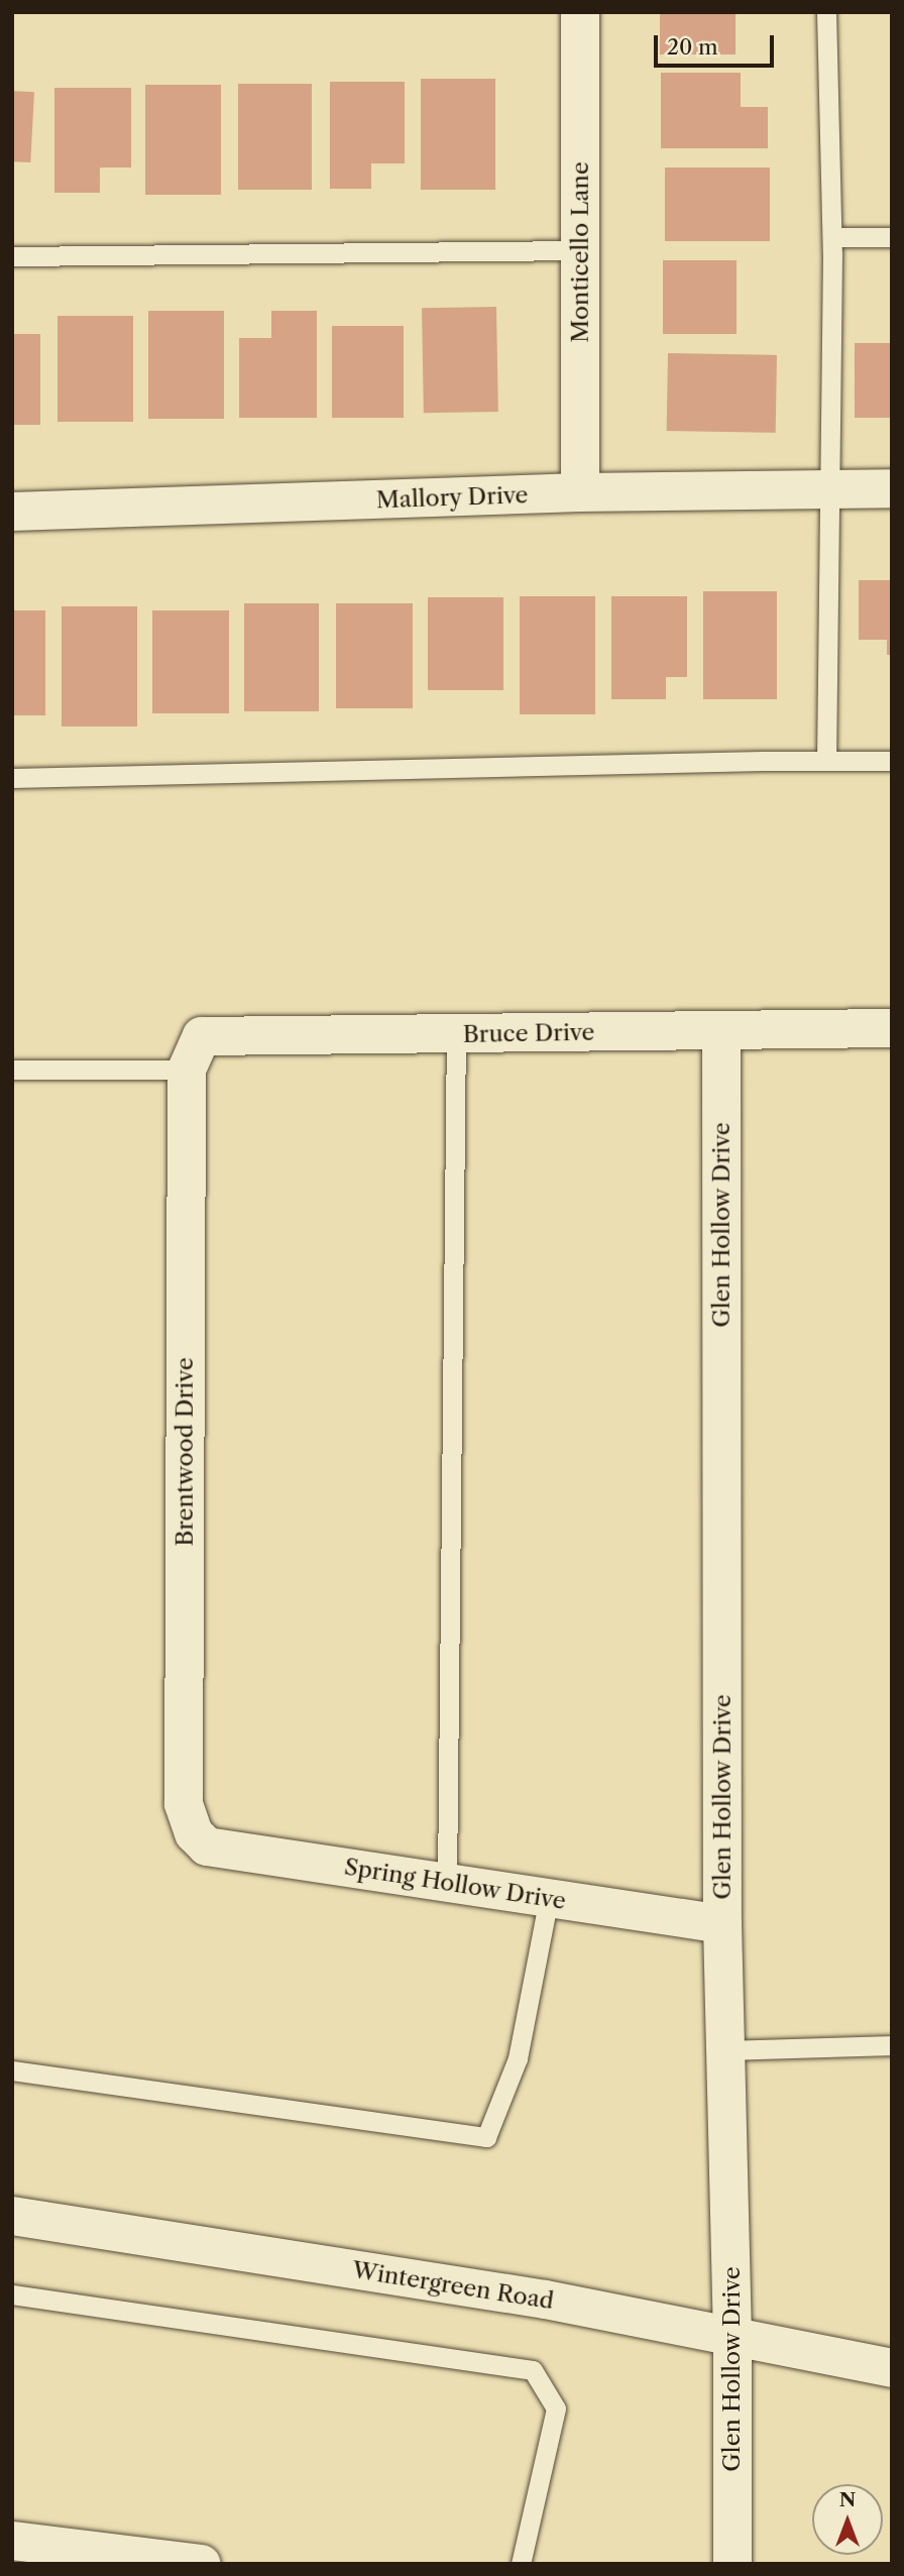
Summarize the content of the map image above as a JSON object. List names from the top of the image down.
{
  "streets": {
    "street": [
      "Monticello Lane",
      "Mallory Drive",
      "Bruce Drive",
      "Glen Hollow Drive",
      "Brentwood Drive",
      "Spring Hollow Drive",
      "Wintergreen Road"
    ]
  },
  "crossings": [
    ["Monticello Lane", "Mallory Drive"],
    ["Bruce Drive", "Glen Hollow Drive"],
    ["Bruce Drive", "Brentwood Drive"],
    ["Glen Hollow Drive", "Spring Hollow Drive"],
    ["Glen Hollow Drive", "Wintergreen Road"],
    ["Brentwood Drive", "Spring Hollow Drive"]
  ],
  "scale_bar": "20 m",
  "north": "top"
}
